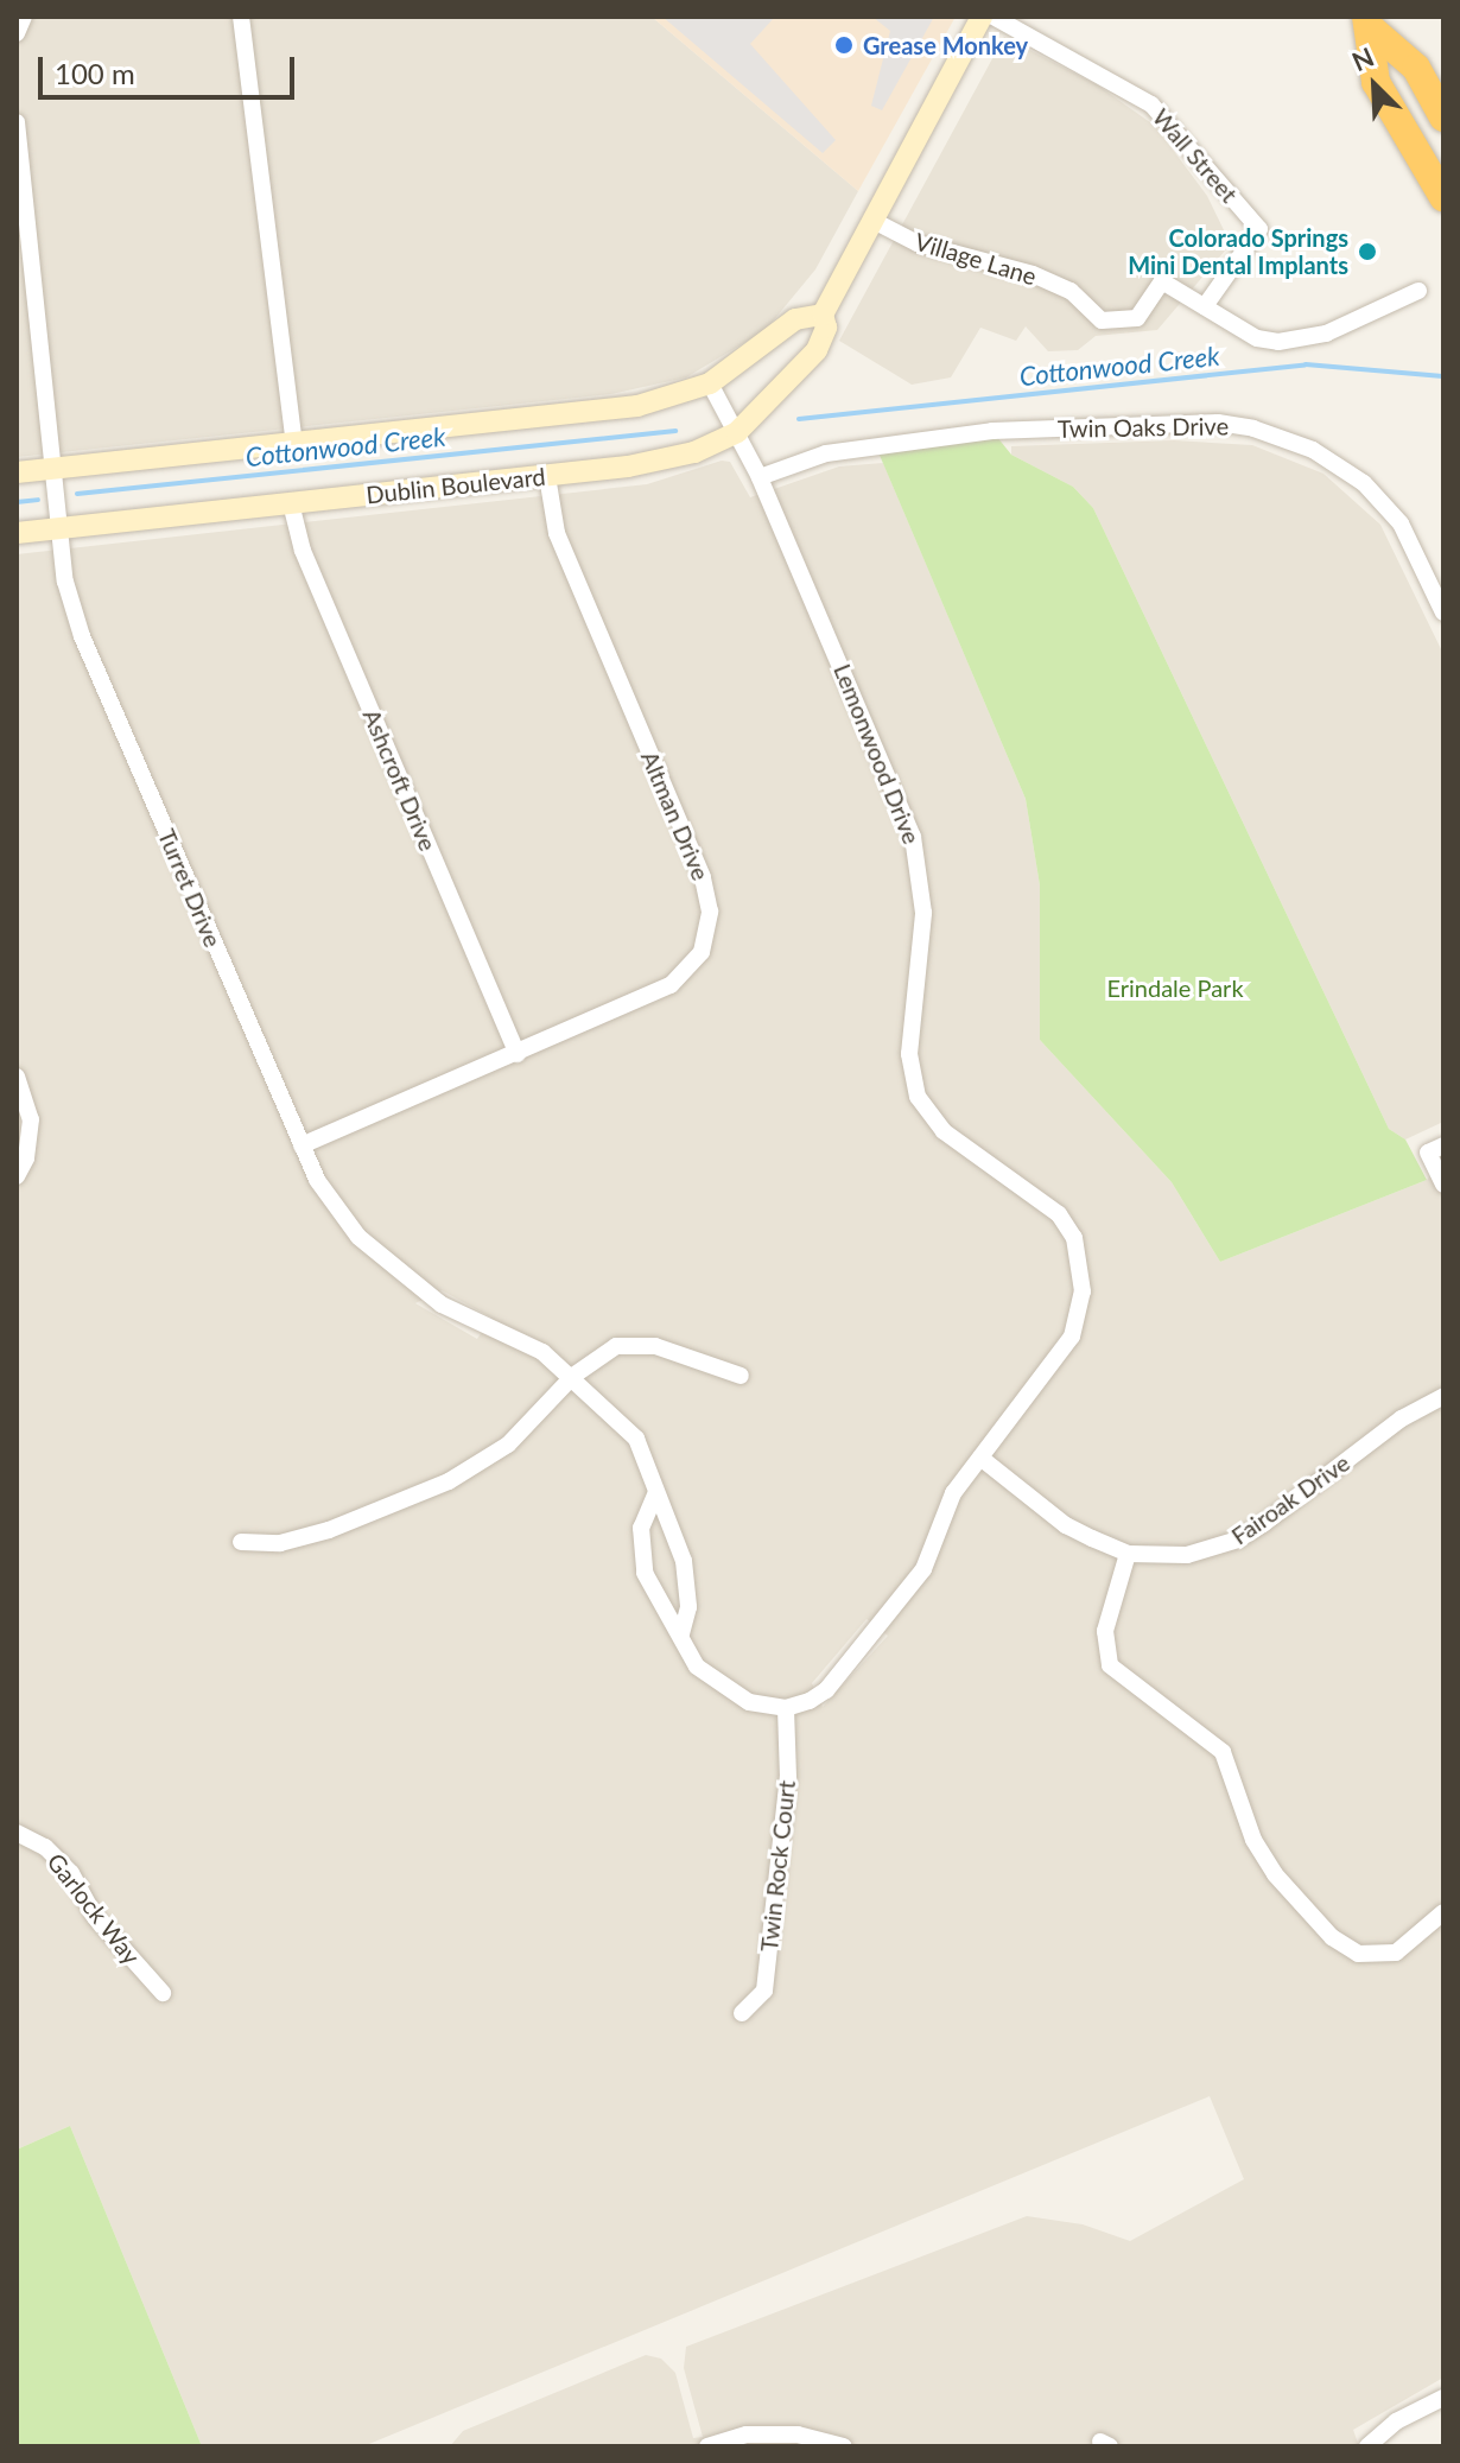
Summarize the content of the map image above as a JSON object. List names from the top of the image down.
{
  "streets": {
    "main road": ["Dublin Boulevard"],
    "street": [
      "Wall Street",
      "Village Lane",
      "Twin Oaks Drive",
      "Lemonwood Drive",
      "Ashcroft Drive",
      "Altman Drive",
      "Turret Drive",
      "Fairoak Drive",
      "Twin Rock Court",
      "Garlock Way"
    ]
  },
  "crossings": [
    ["Wall Street", "Village Lane"],
    ["Village Lane", "Dublin Boulevard"],
    ["Twin Oaks Drive", "Lemonwood Drive"],
    ["Dublin Boulevard", "Lemonwood Drive"],
    ["Dublin Boulevard", "Ashcroft Drive"],
    ["Dublin Boulevard", "Altman Drive"],
    ["Dublin Boulevard", "Turret Drive"],
    ["Lemonwood Drive", "Fairoak Drive"],
    ["Lemonwood Drive", "Twin Rock Court"],
    ["Ashcroft Drive", "Altman Drive"],
    ["Altman Drive", "Turret Drive"]
  ],
  "water": ["Cottonwood Creek"],
  "parks": ["Erindale Park"],
  "places": ["Grease Monkey", "Colorado Springs Mini Dental Implants"],
  "scale_bar": "100 m",
  "north": "top left"
}
